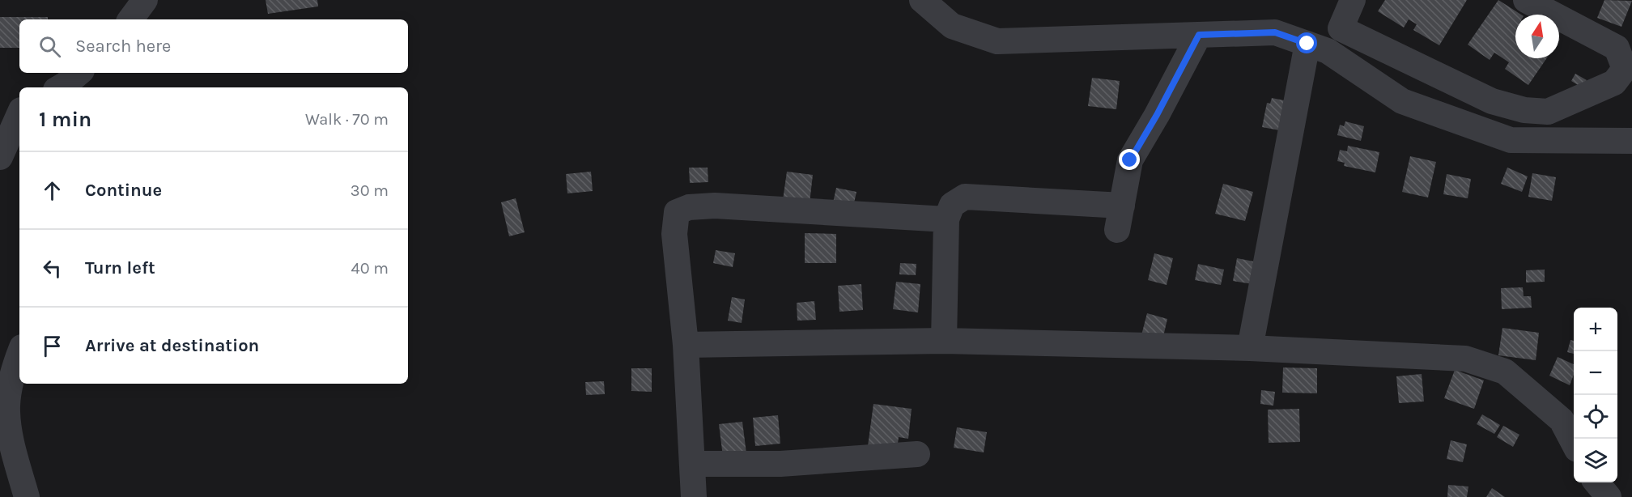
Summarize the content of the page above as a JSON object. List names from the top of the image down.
{
  "north": "top",
  "page": {
    "search": "Search here",
    "heading": ["1 min", "Walk · 70 m"],
    "list": [
      ["Continue", "30 m"],
      ["Turn left", "40 m"],
      "Arrive at destination"
    ],
    "map_buttons": ["+", "−"]
  }
}
